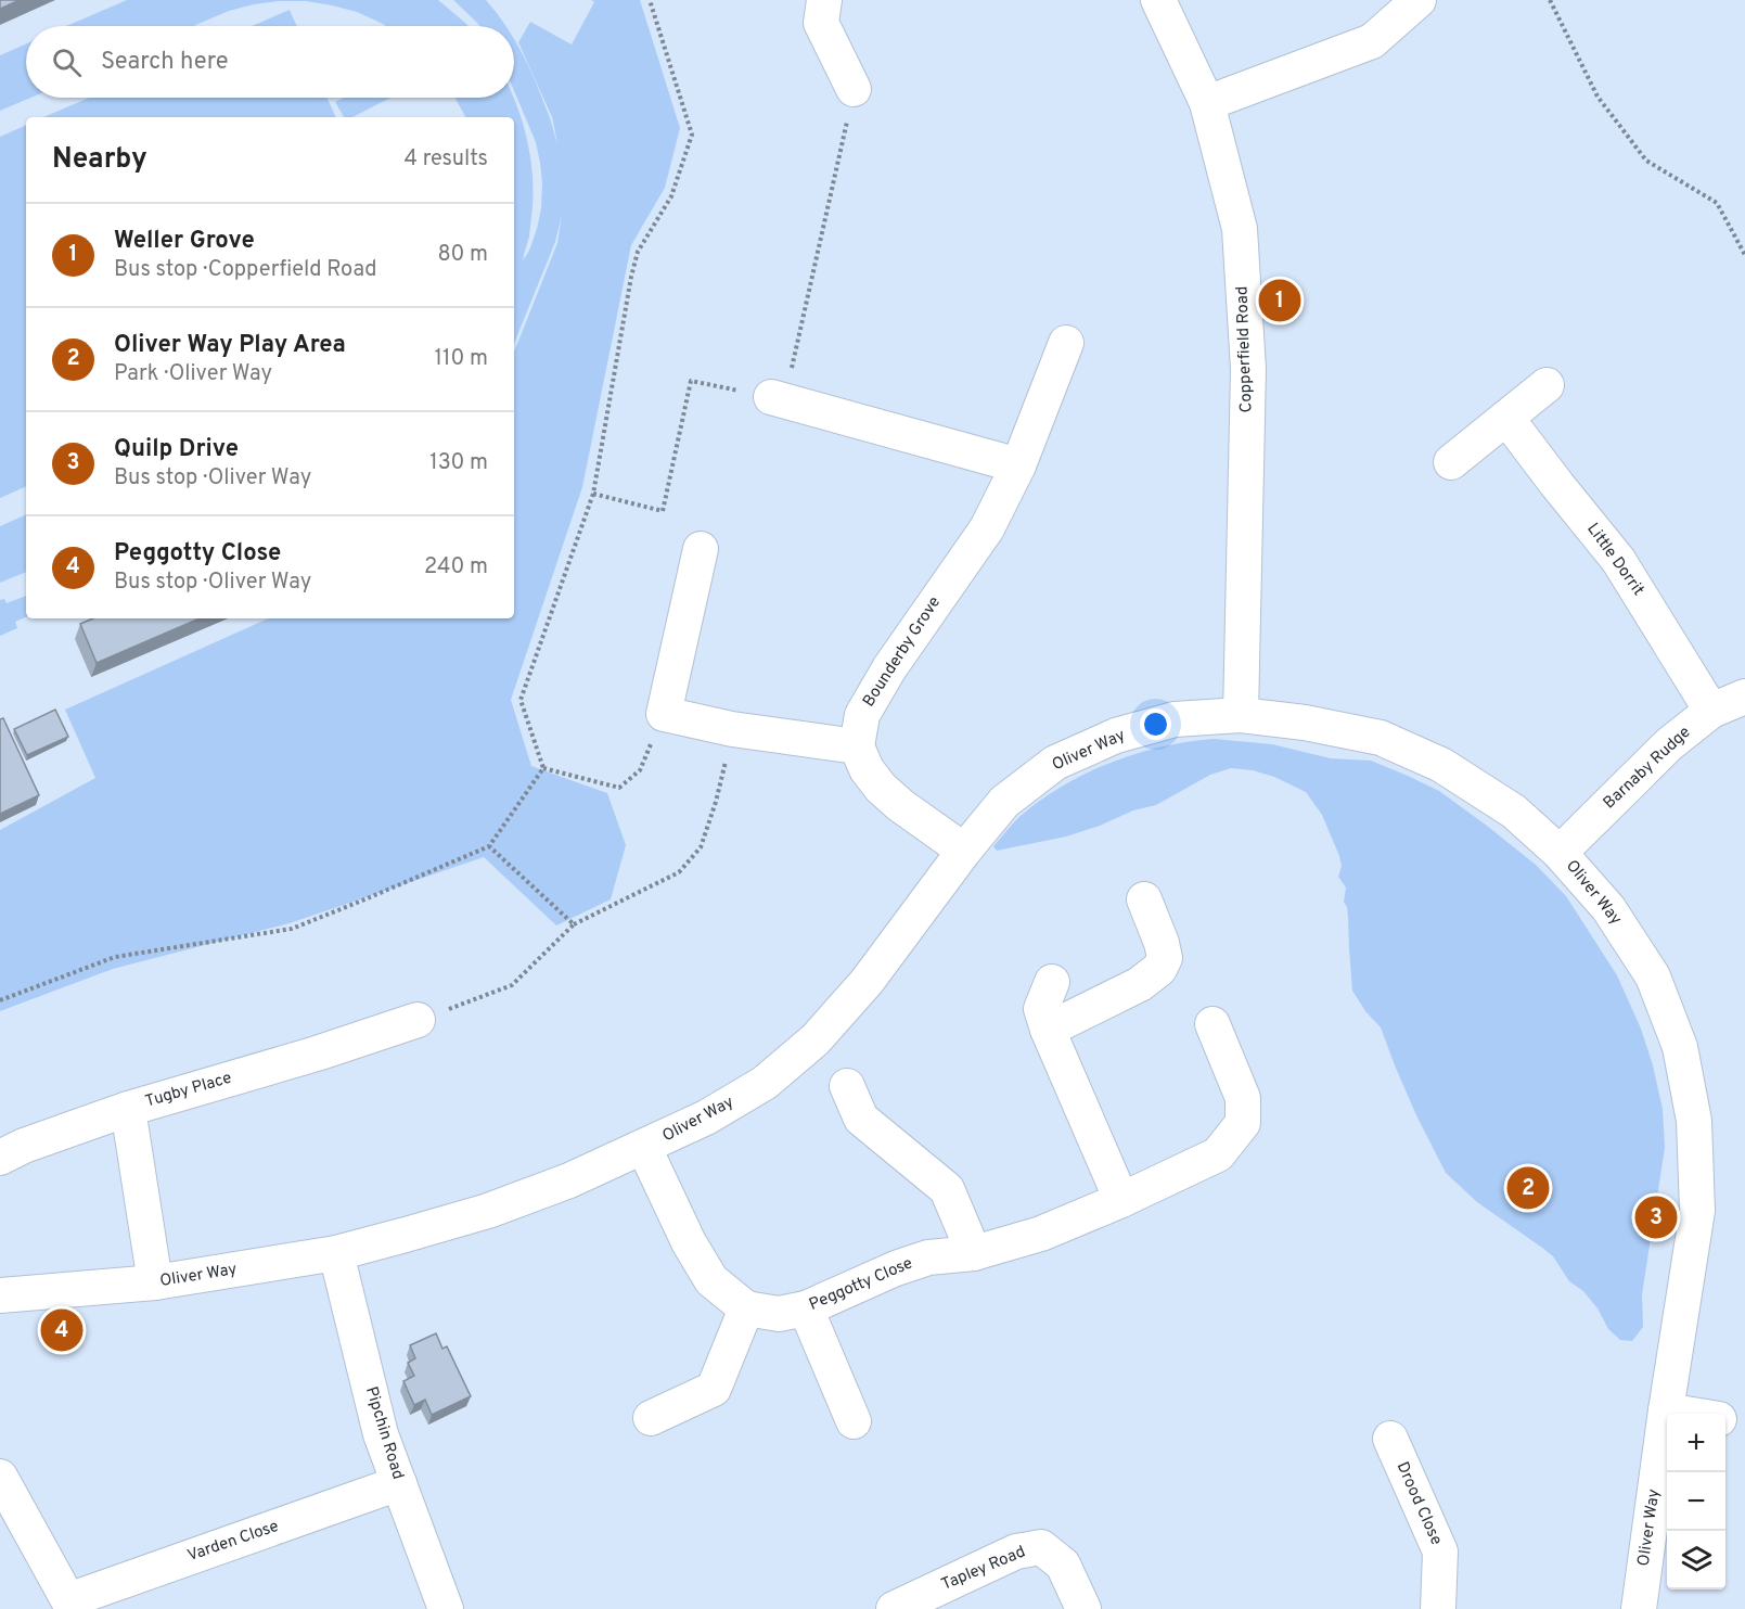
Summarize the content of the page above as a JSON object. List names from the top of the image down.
{
  "streets": {
    "street": [
      "Copperfield Road",
      "Little Dorrit",
      "Bounderby Grove",
      "Oliver Way",
      "Barnaby Rudge",
      "Tugby Place",
      "Peggotty Close",
      "Pipchin Road",
      "Drood Close",
      "Varden Close",
      "Tapley Road"
    ]
  },
  "crossings": [
    ["Copperfield Road", "Oliver Way"],
    ["Little Dorrit", "Barnaby Rudge"],
    ["Oliver Way", "Barnaby Rudge"],
    ["Oliver Way", "Tugby Place"],
    ["Oliver Way", "Pipchin Road"],
    ["Pipchin Road", "Varden Close"]
  ],
  "page": {
    "search": "Search here",
    "heading": ["Nearby", "4 results"],
    "list": [
      {
        "mark": "1",
        "name": "Weller Grove",
        "note": "Bus stop · Copperfield Road",
        "value": "80 m"
      },
      {
        "mark": "2",
        "name": "Oliver Way Play Area",
        "note": "Park · Oliver Way",
        "value": "110 m"
      },
      {
        "mark": "3",
        "name": "Quilp Drive",
        "note": "Bus stop · Oliver Way",
        "value": "130 m"
      },
      {
        "mark": "4",
        "name": "Peggotty Close",
        "note": "Bus stop · Oliver Way",
        "value": "240 m"
      }
    ],
    "pins": [
      "1",
      "2",
      "3",
      "4"
    ],
    "map_buttons": ["+", "−"]
  }
}
